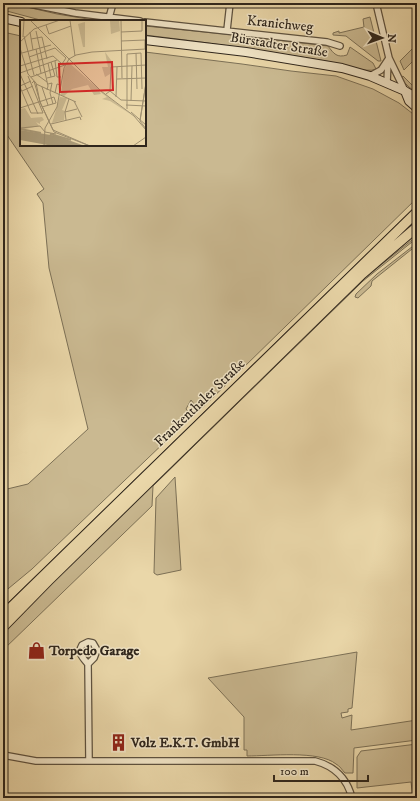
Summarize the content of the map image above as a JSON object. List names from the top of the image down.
{
  "streets": {
    "main road": ["Bürstadter Straße", "Frankenthaler Straße"],
    "street": ["Kranichweg"]
  },
  "places": {
    "shop": ["Torpedo Garage"],
    "building": ["Volz E.K.T. GmbH"]
  },
  "scale_bar": "100 m",
  "north": "right"
}
